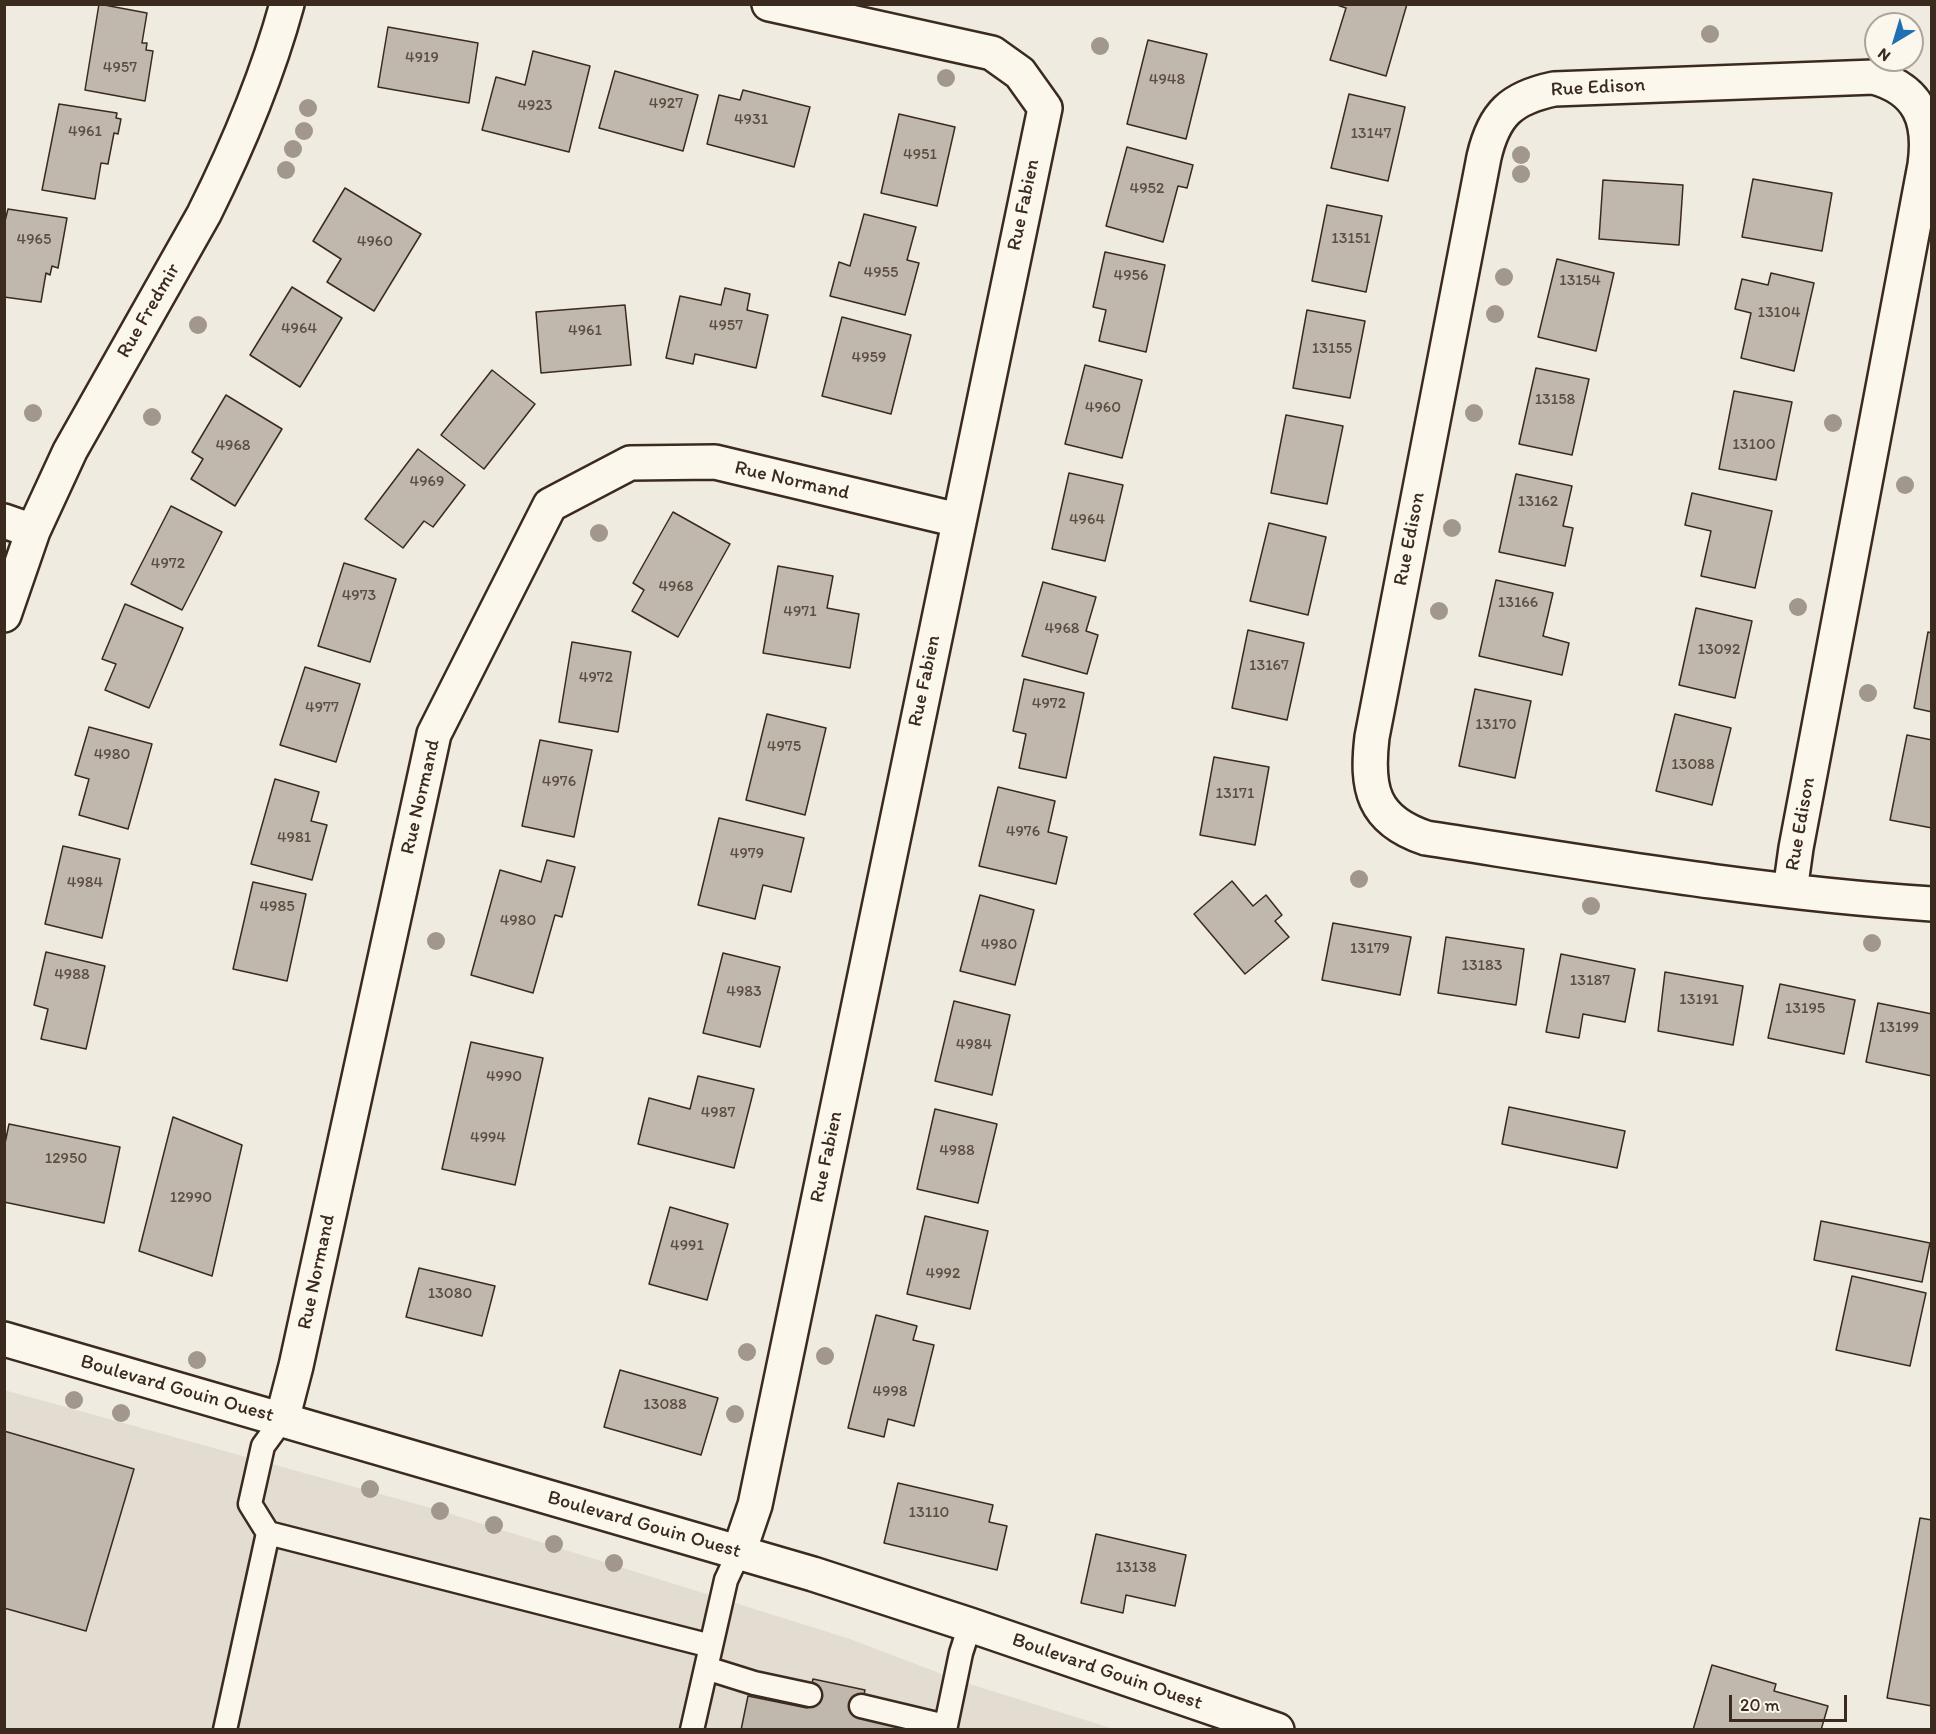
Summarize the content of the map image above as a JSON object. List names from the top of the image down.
{
  "streets": {
    "street": [
      "Rue Edison",
      "Rue Fabien",
      "Rue Fredmir",
      "Rue Normand",
      "Boulevard Gouin Ouest"
    ]
  },
  "crossings": [
    ["Rue Fabien", "Rue Normand"],
    ["Rue Fabien", "Boulevard Gouin Ouest"],
    ["Rue Normand", "Boulevard Gouin Ouest"]
  ],
  "house_numbers": [
    "4919",
    "4957",
    "4948",
    "4927",
    "4923",
    "4931",
    "4961",
    "13147",
    "4951",
    "4952",
    "13151",
    "4965",
    "4960",
    "4955",
    "4956",
    "13154",
    "13104",
    "4957",
    "4964",
    "4961",
    "13155",
    "4959",
    "13158",
    "4960",
    "13100",
    "4968",
    "4969",
    "13162",
    "4964",
    "4972",
    "4968",
    "4973",
    "13166",
    "4971",
    "4968",
    "13092",
    "13167",
    "4972",
    "4972",
    "4977",
    "13170",
    "4975",
    "4980",
    "13088",
    "4976",
    "13171",
    "4976",
    "4981",
    "4979",
    "4984",
    "4985",
    "4980",
    "4980",
    "13179",
    "13183",
    "4988",
    "13187",
    "4983",
    "13191",
    "13195",
    "13199",
    "4984",
    "4990",
    "4987",
    "4994",
    "4988",
    "12950",
    "12990",
    "4991",
    "4992",
    "13080",
    "4998",
    "13088",
    "13110",
    "13138"
  ],
  "scale_bar": "20 m",
  "north": "bottom left"
}
